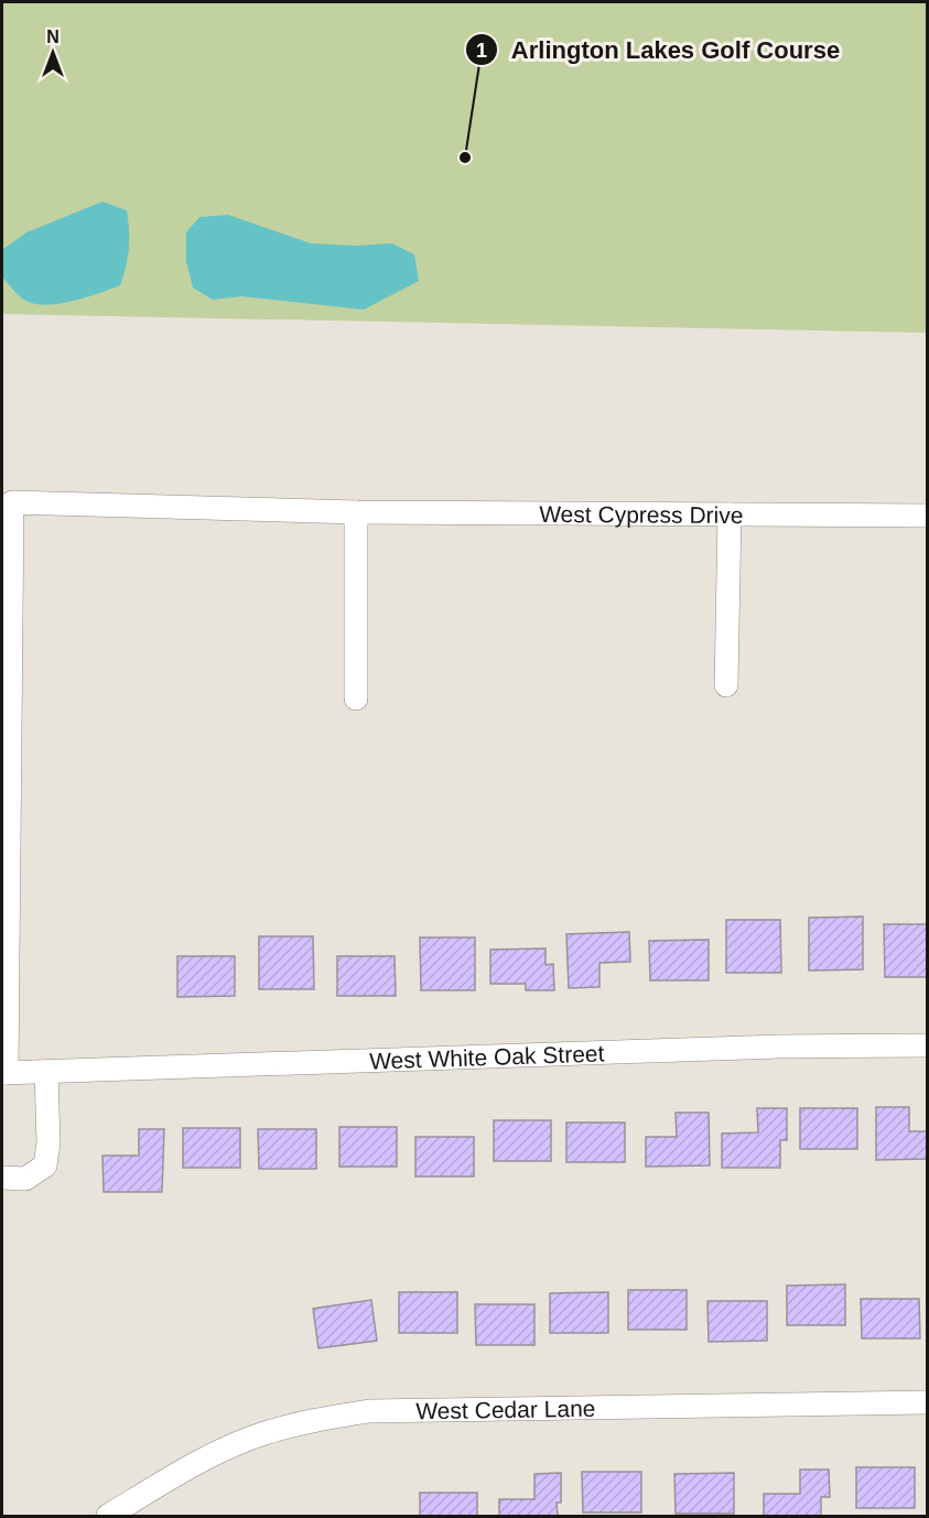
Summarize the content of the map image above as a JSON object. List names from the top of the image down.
{
  "streets": {
    "street": ["West Cypress Drive", "West White Oak Street", "West Cedar Lane"]
  },
  "crossings": [
    ["West Cypress Drive", "West White Oak Street"]
  ],
  "places": ["Arlington Lakes Golf Course"],
  "north": "top"
}
